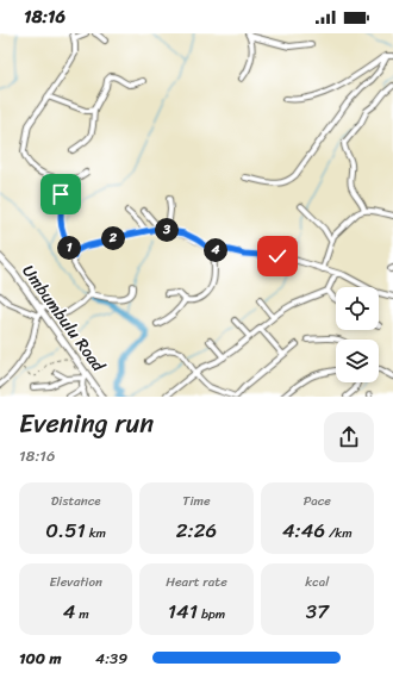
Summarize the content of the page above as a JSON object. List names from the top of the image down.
{
  "streets": {
    "main road": ["Umbumbulu Road"]
  },
  "page": {
    "status": "18:16",
    "pins": [
      "3",
      "2",
      "1",
      "4"
    ],
    "heading": ["Evening run", "18:16"],
    "stats": [
      ["Distance", "0.51 km"],
      ["Time", "2:26"],
      ["Pace", "4:46 /km"],
      ["Elevation", "4 m"],
      ["Heart rate", "141 bpm"],
      ["kcal", "37"]
    ],
    "list": [
      {
        "name": "100 m",
        "note": "4:39"
      }
    ]
  }
}
